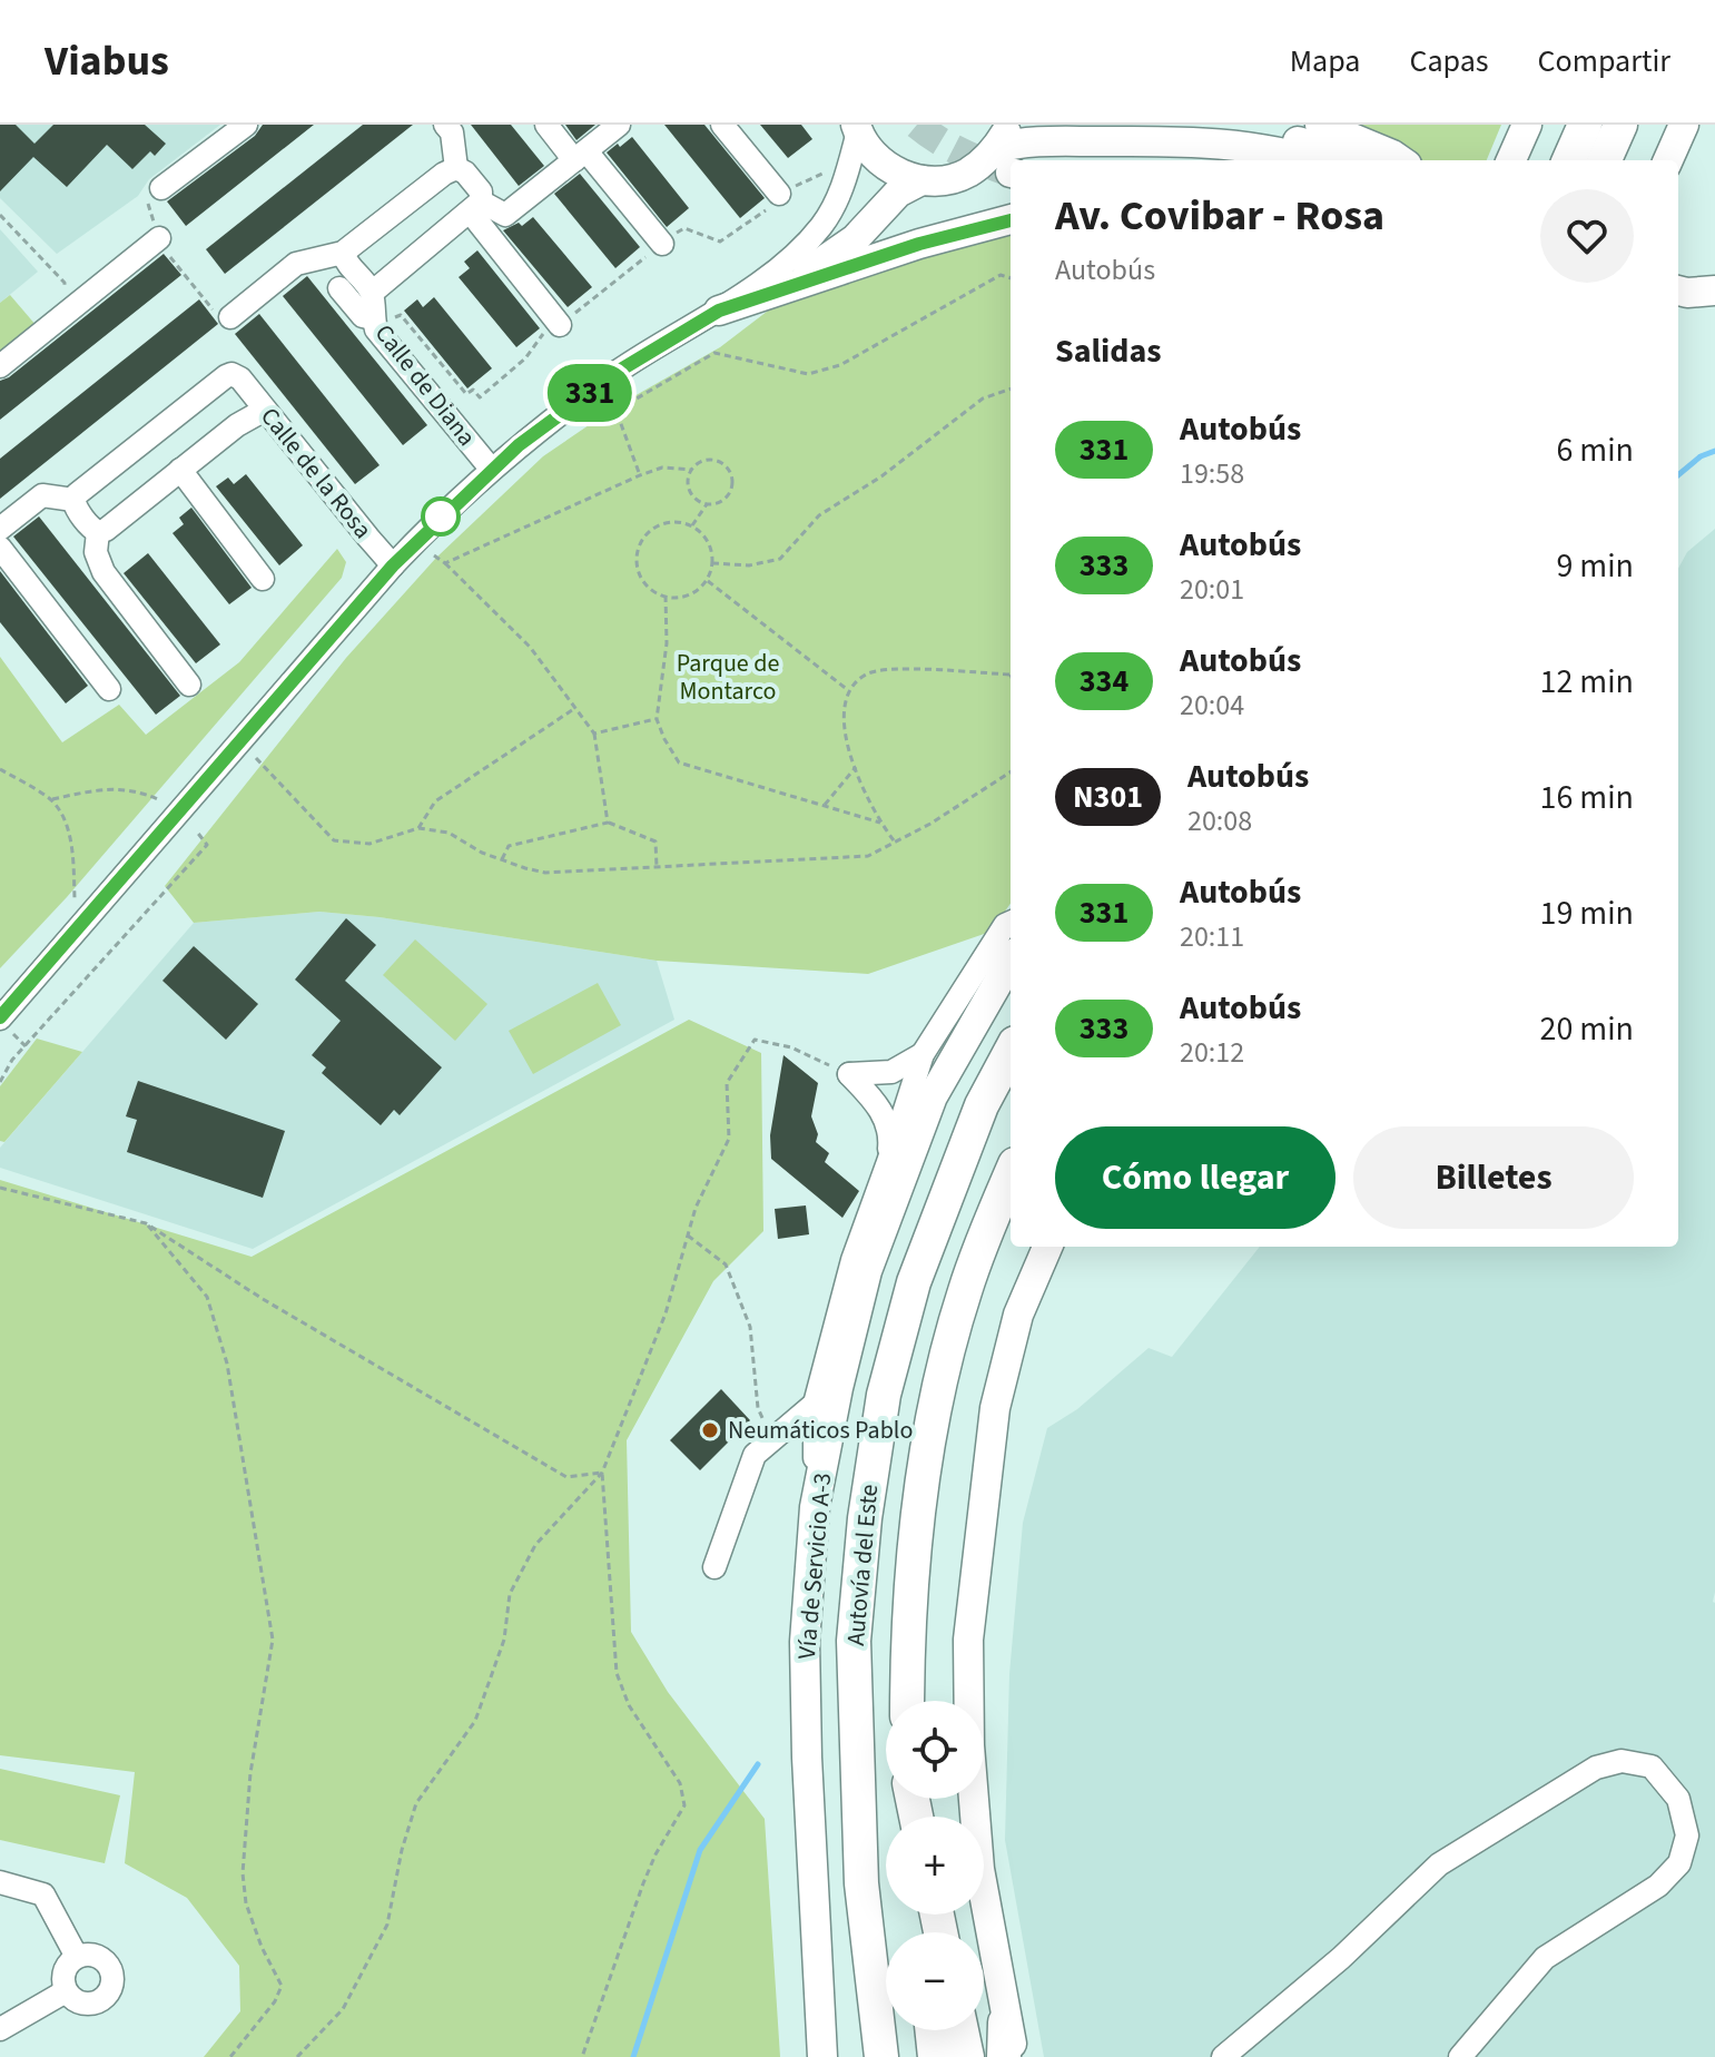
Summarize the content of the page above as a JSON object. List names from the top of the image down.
{
  "streets": {
    "highway": ["Autovía del Este"],
    "main road": ["Vía de Servicio A-3"],
    "street": ["Calle de Diana", "Calle de la Rosa"]
  },
  "parks": ["Parque de Montarco"],
  "places": ["Neumáticos Pablo"],
  "lines": ["bus line 331"],
  "page": {
    "header": "Viabus",
    "nav": ["Mapa", "Capas", "Compartir"],
    "on_map": "331",
    "heading": [
      ["Av. Covibar - Rosa", "Autobús"],
      "Salidas"
    ],
    "list": [
      {
        "mark": "331",
        "name": "Autobús",
        "note": "19:58",
        "value": "6 min"
      },
      {
        "mark": "333",
        "name": "Autobús",
        "note": "20:01",
        "value": "9 min"
      },
      {
        "mark": "334",
        "name": "Autobús",
        "note": "20:04",
        "value": "12 min"
      },
      {
        "mark": "N301",
        "name": "Autobús",
        "note": "20:08",
        "value": "16 min"
      },
      {
        "mark": "331",
        "name": "Autobús",
        "note": "20:11",
        "value": "19 min"
      },
      {
        "mark": "333",
        "name": "Autobús",
        "note": "20:12",
        "value": "20 min"
      }
    ],
    "buttons": ["Cómo llegar", "Billetes"],
    "map_buttons": ["+", "−"]
  }
}
